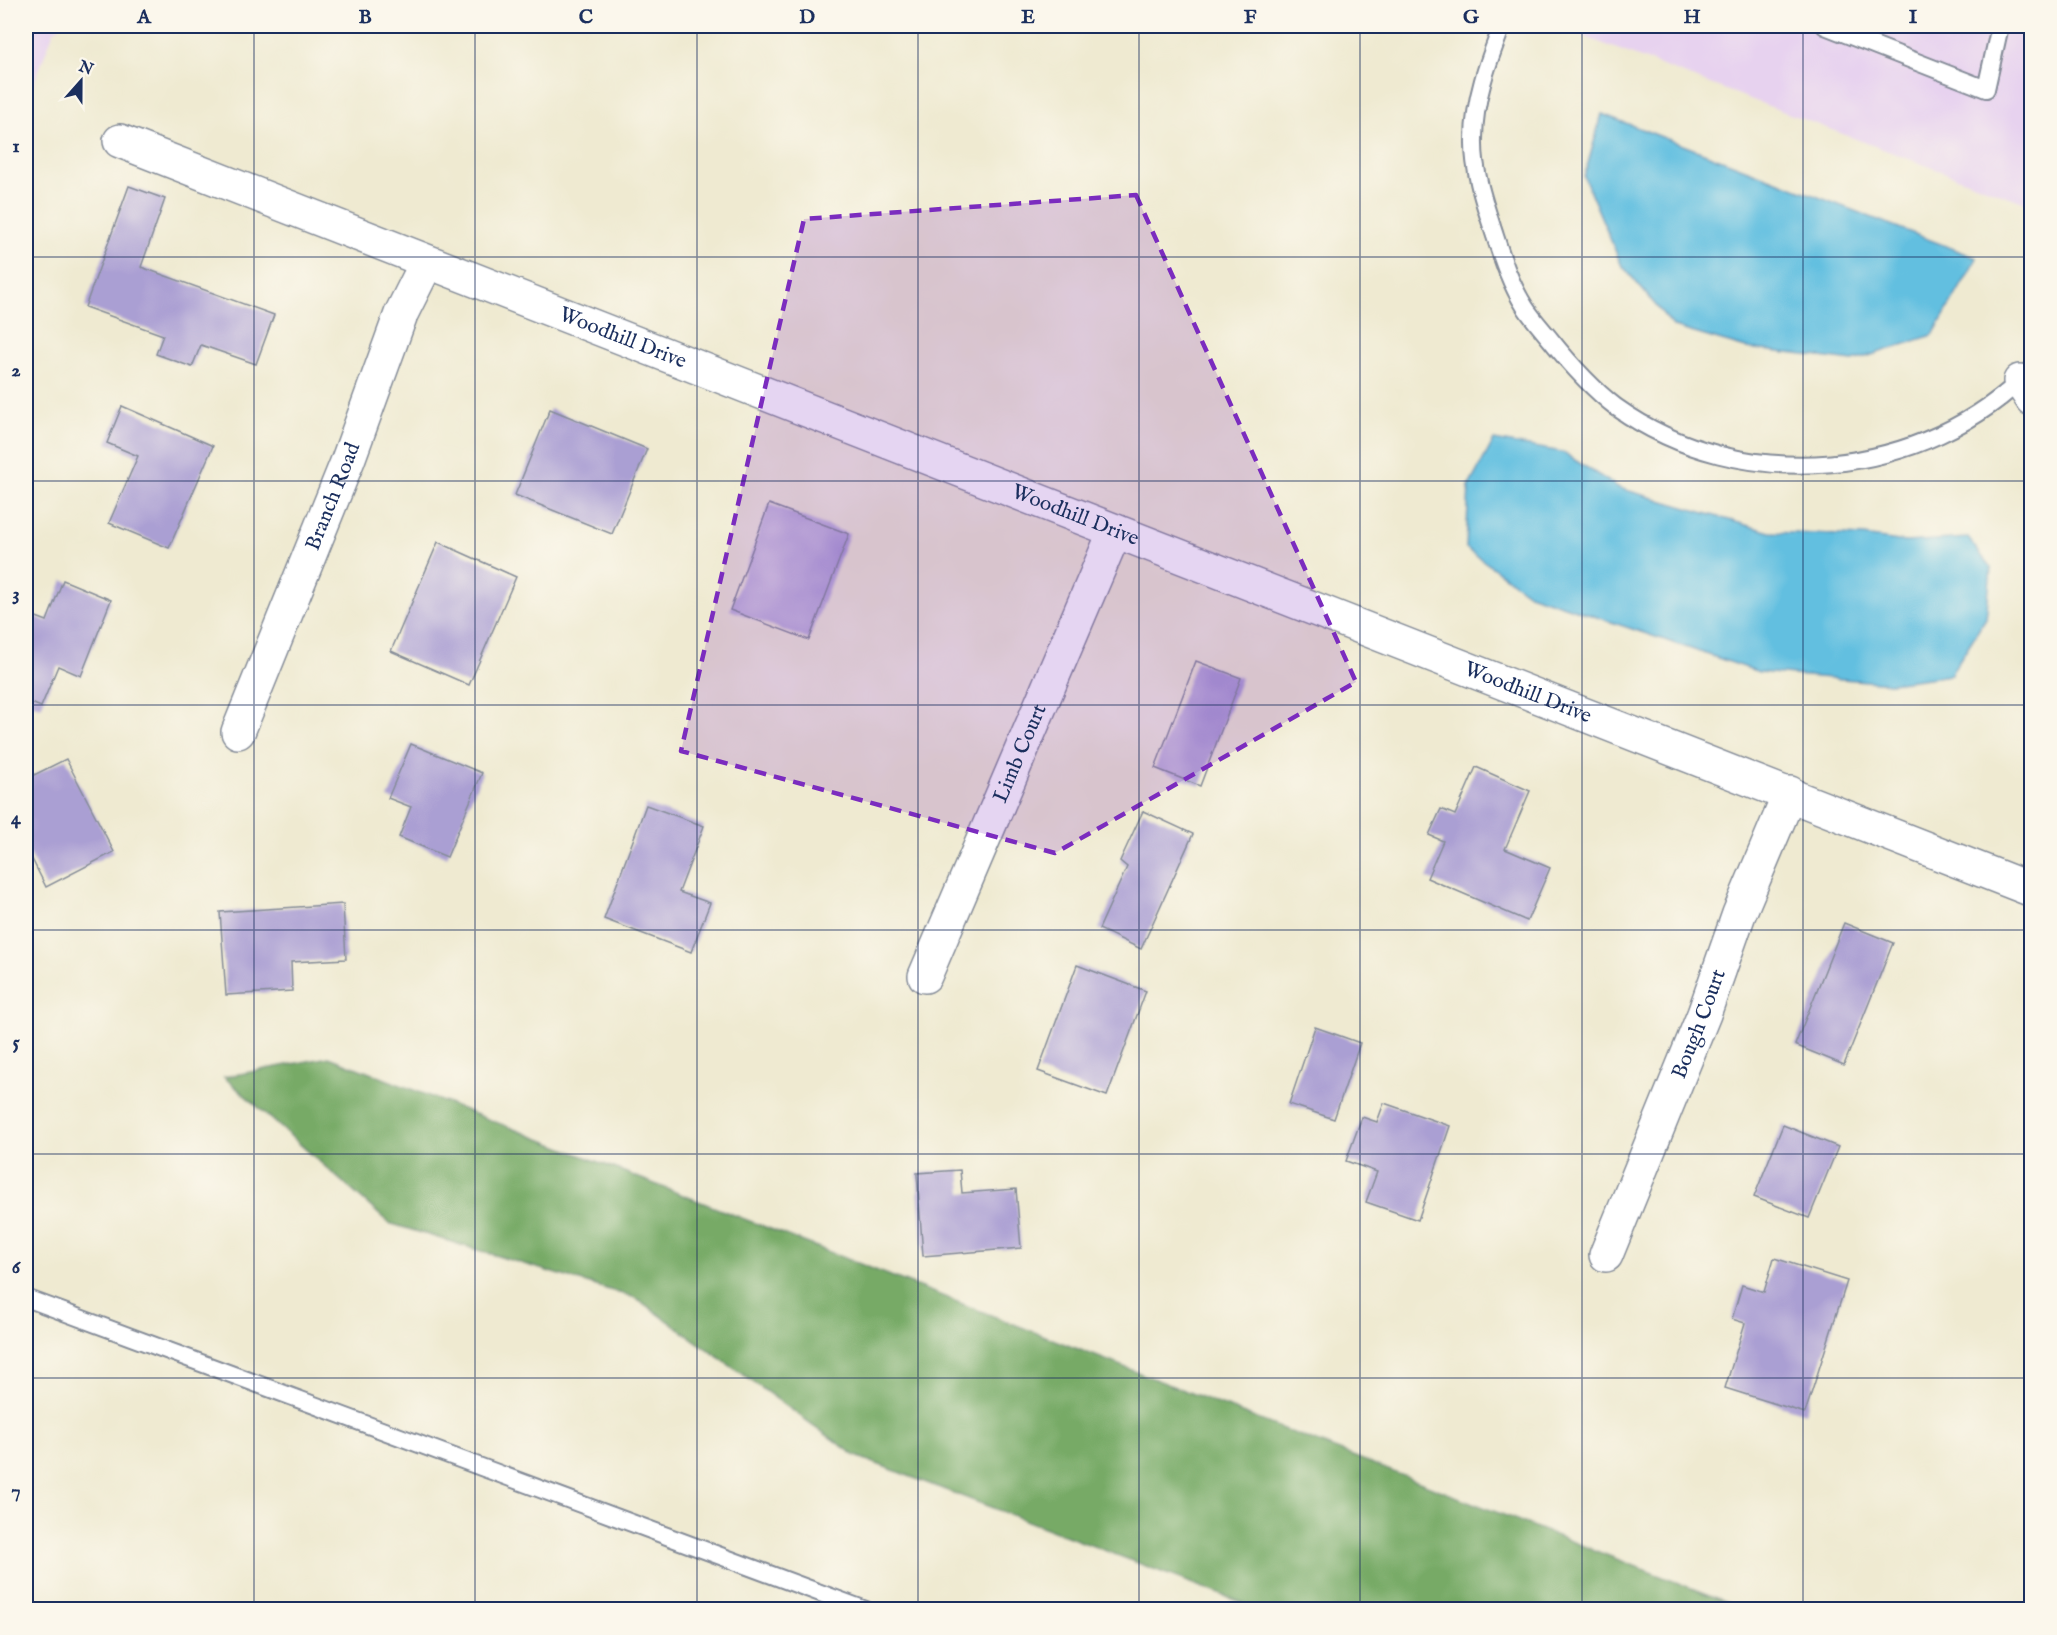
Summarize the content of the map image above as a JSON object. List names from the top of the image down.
{
  "streets": {
    "street": [
      "Woodhill Drive",
      "Branch Road",
      "Limb Court",
      "Bough Court"
    ]
  },
  "crossings": [
    ["Woodhill Drive", "Branch Road"],
    ["Woodhill Drive", "Limb Court"],
    ["Woodhill Drive", "Bough Court"]
  ],
  "north": "top",
  "grid": {
    "columns": [
      "A",
      "B",
      "C",
      "D",
      "E",
      "F",
      "G",
      "H",
      "I"
    ],
    "rows": [
      "1",
      "2",
      "3",
      "4",
      "5",
      "6",
      "7"
    ]
  }
}
